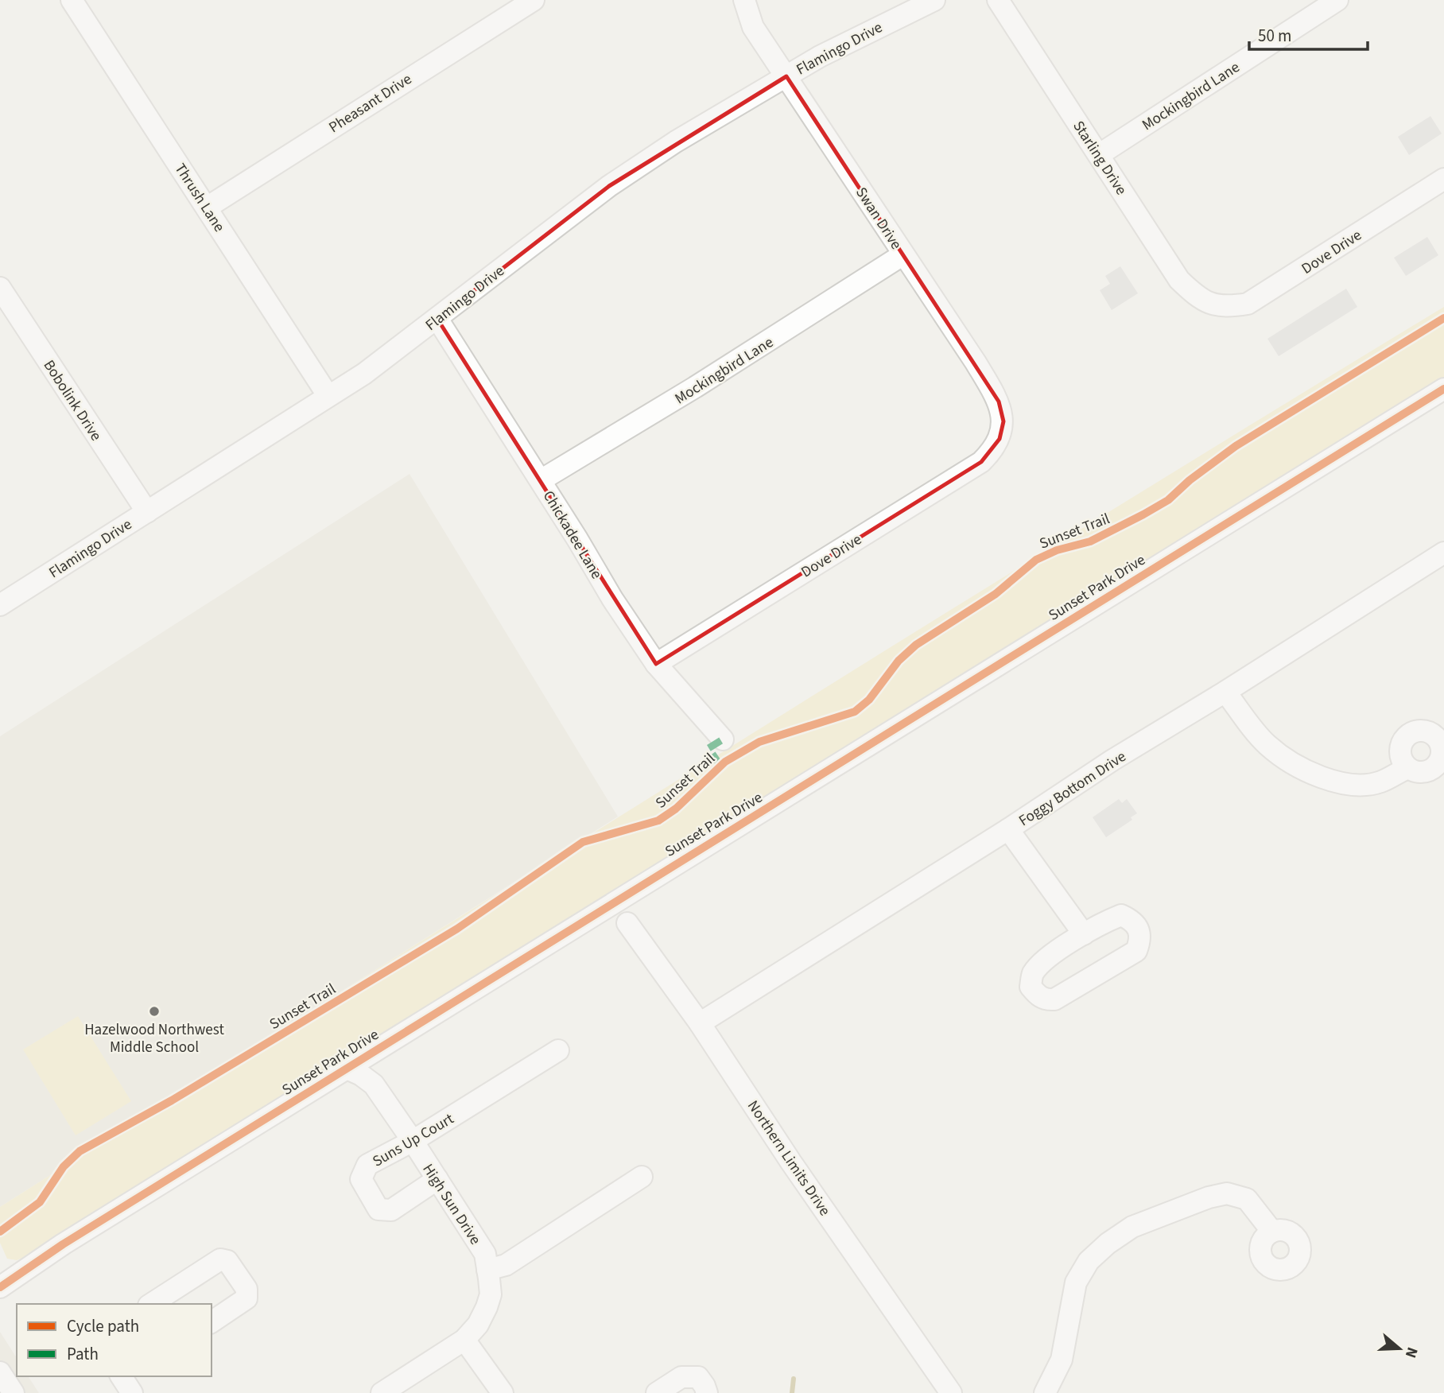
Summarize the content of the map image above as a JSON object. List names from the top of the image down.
{
  "streets": {
    "street": [
      "Flamingo Drive",
      "Mockingbird Lane",
      "Pheasant Drive",
      "Starling Drive",
      "Thrush Lane",
      "Swan Drive",
      "Dove Drive",
      "Bobolink Drive",
      "Chickadee Lane",
      "Sunset Park Drive",
      "Foggy Bottom Drive",
      "Suns Up Court",
      "Northern Limits Drive",
      "High Sun Drive"
    ],
    "cycle path": ["Sunset Trail"]
  },
  "crossings": [
    ["Flamingo Drive", "Thrush Lane"],
    ["Flamingo Drive", "Swan Drive"],
    ["Flamingo Drive", "Bobolink Drive"],
    ["Flamingo Drive", "Chickadee Lane"],
    ["Mockingbird Lane", "Starling Drive"],
    ["Mockingbird Lane", "Swan Drive"],
    ["Mockingbird Lane", "Chickadee Lane"],
    ["Pheasant Drive", "Thrush Lane"],
    ["Starling Drive", "Dove Drive"],
    ["Swan Drive", "Dove Drive"],
    ["Dove Drive", "Chickadee Lane"],
    ["Sunset Park Drive", "High Sun Drive"],
    ["Foggy Bottom Drive", "Northern Limits Drive"],
    ["Suns Up Court", "High Sun Drive"]
  ],
  "places": ["Hazelwood Northwest Middle School"],
  "legend": ["Cycle path", "Path"],
  "scale_bar": "50 m",
  "north": "right"
}
